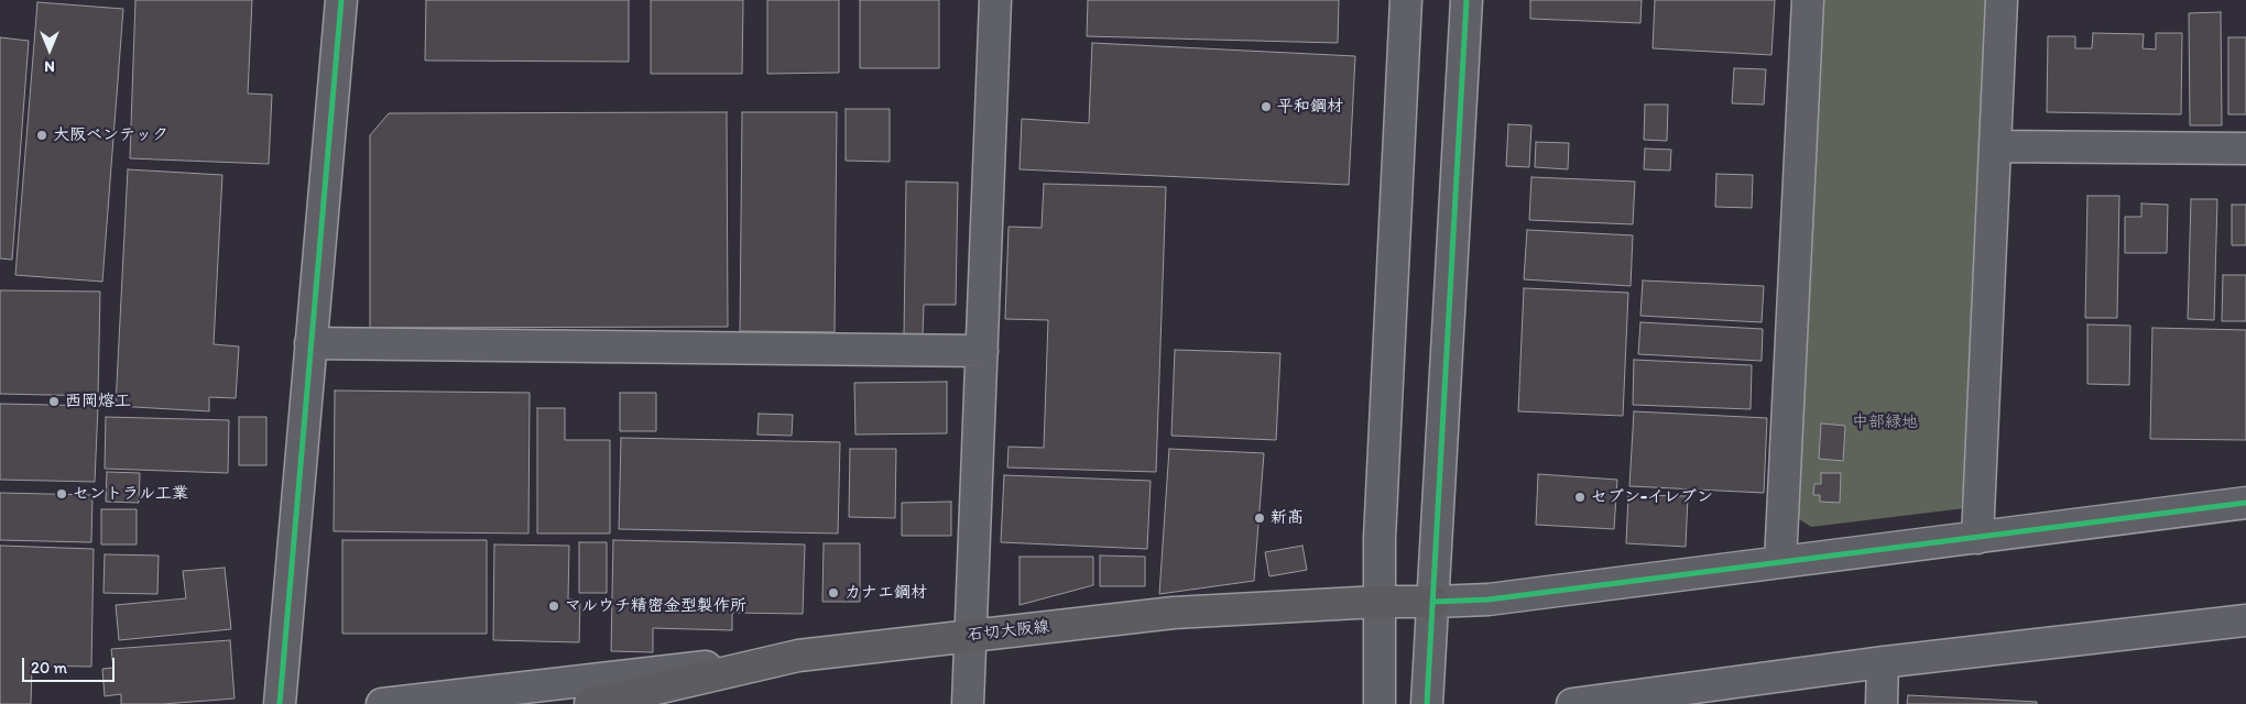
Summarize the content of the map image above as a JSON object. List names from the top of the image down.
{
  "streets": {
    "main road": ["石切大阪線"]
  },
  "parks": ["中部緑地"],
  "places": [
    "平和鋼材",
    "大阪ベンテック",
    "西岡熔工",
    "セントラル工業",
    "セブン-イレブン",
    "新髙",
    "カナエ鋼材",
    "マルウチ精密金型製作所"
  ],
  "scale_bar": "20 m",
  "north": "bottom"
}
